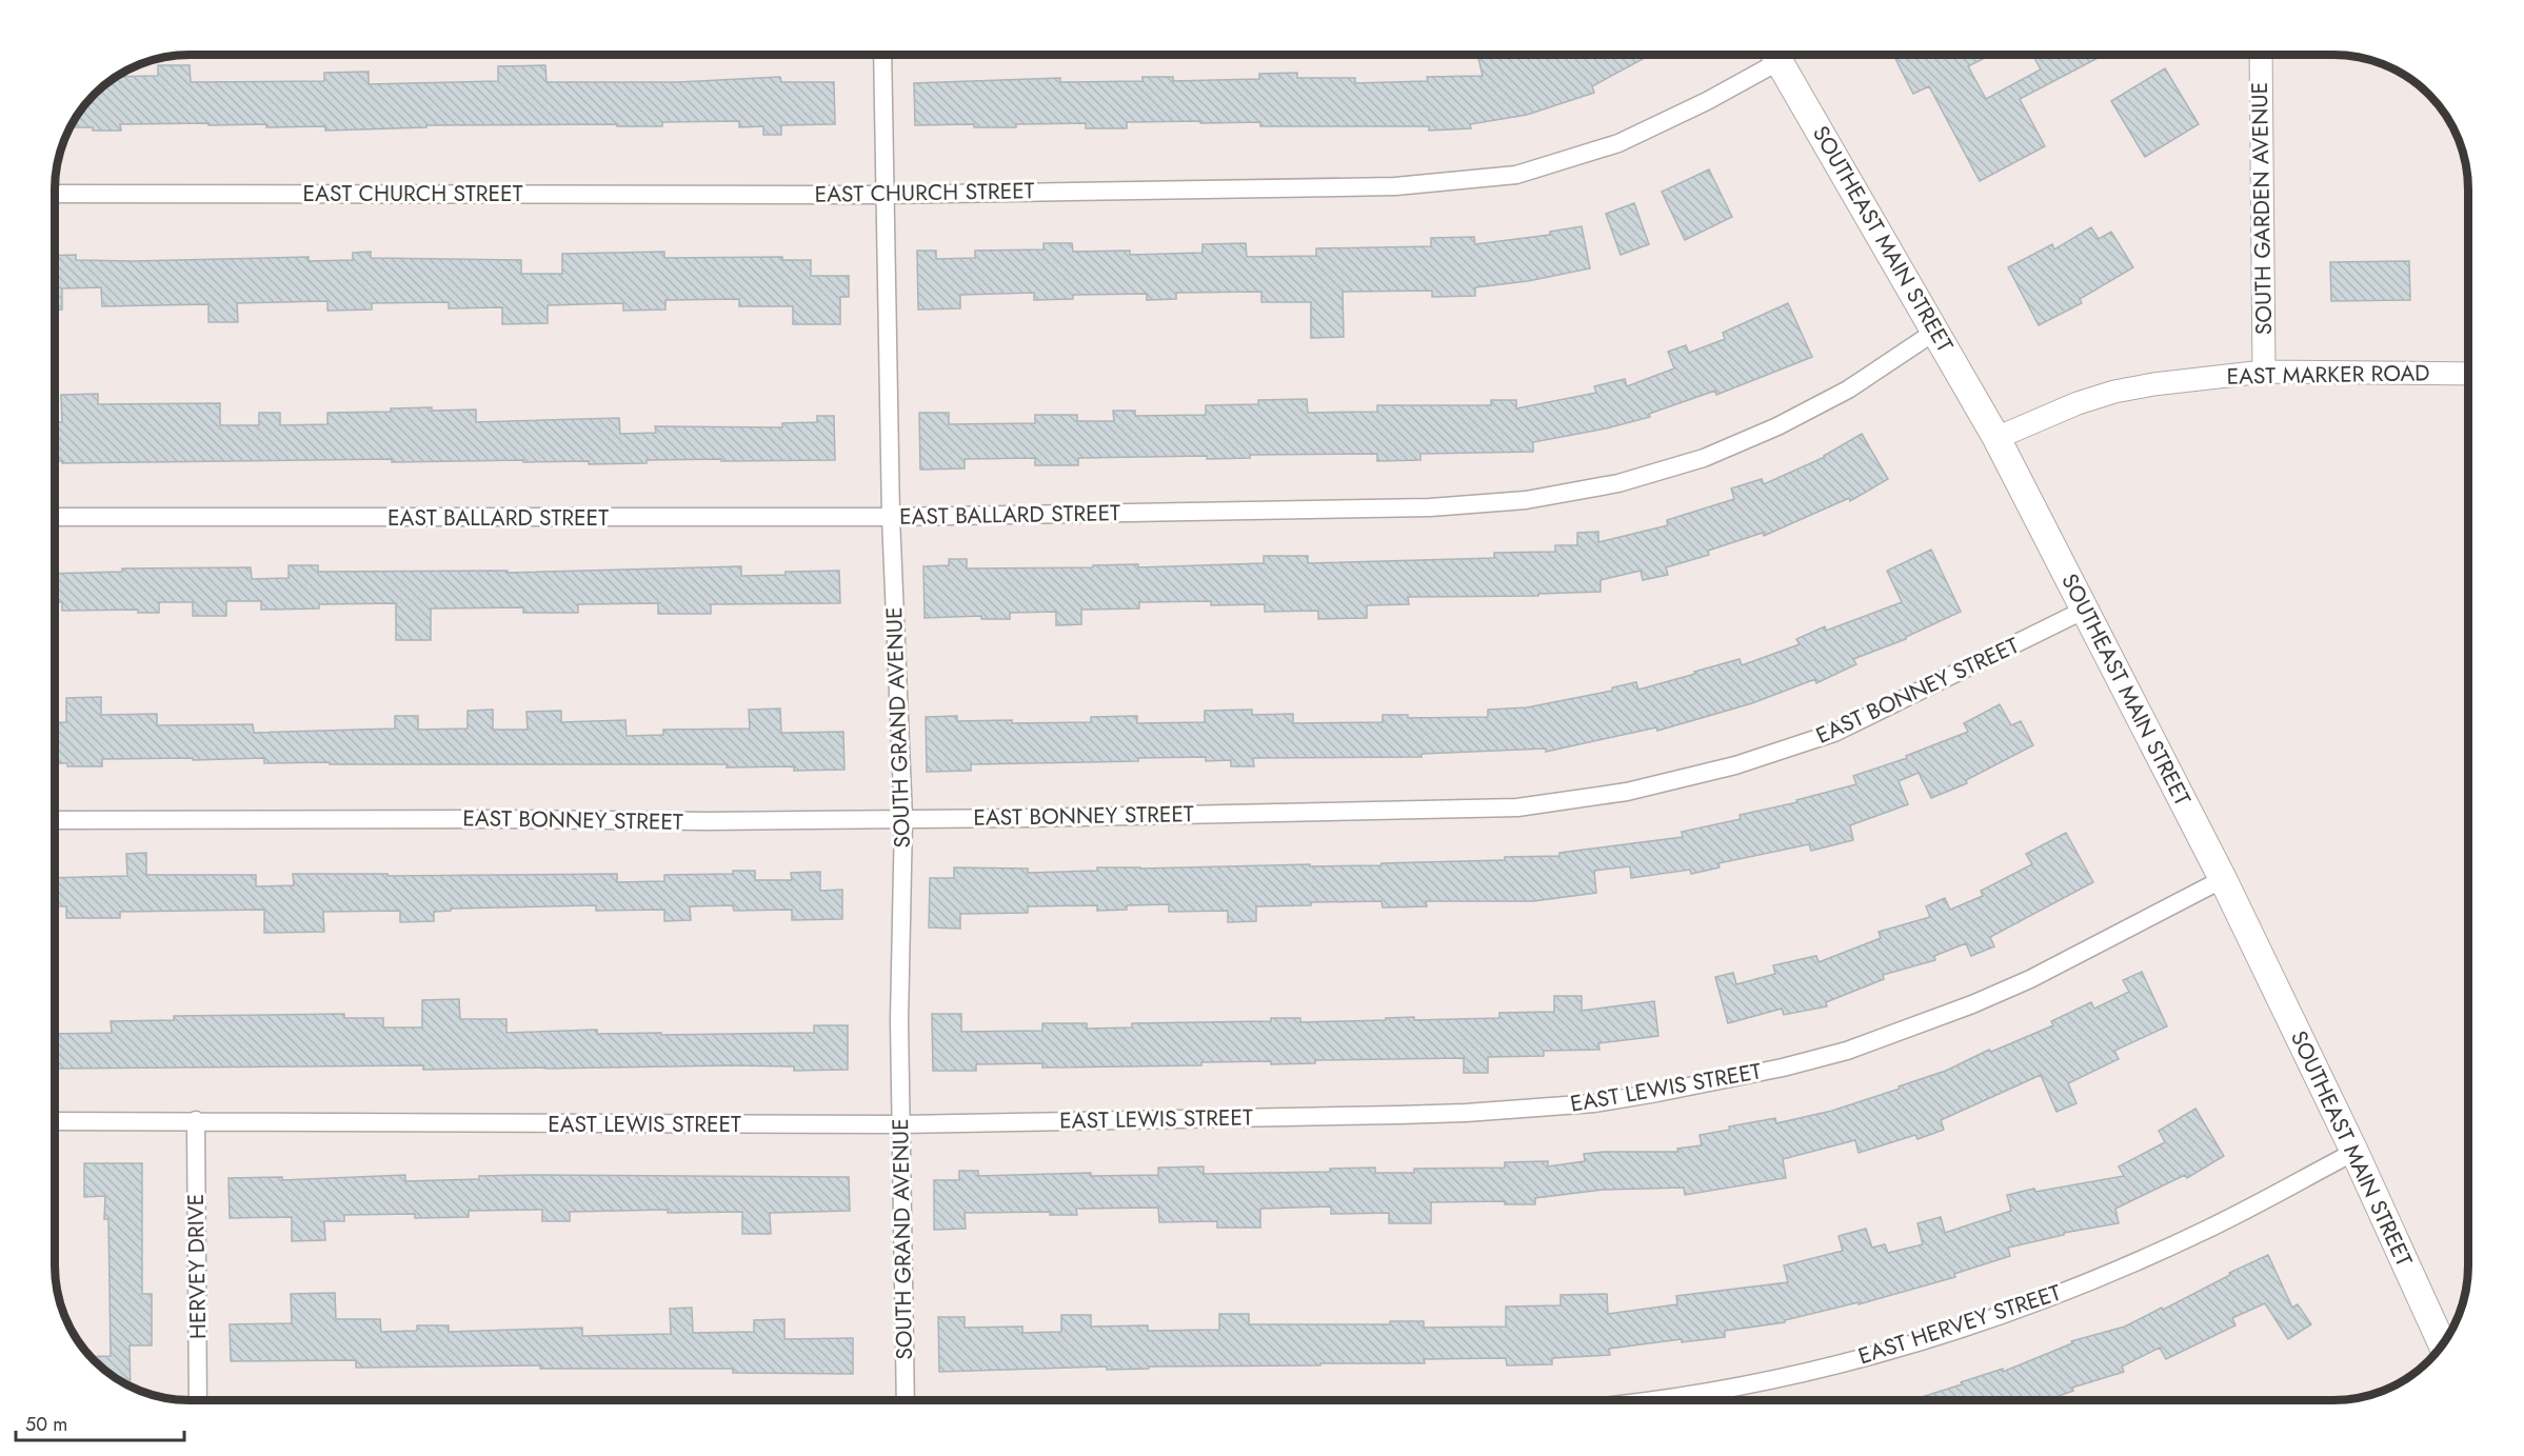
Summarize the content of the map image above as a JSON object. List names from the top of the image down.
{
  "streets": {
    "main road": ["SOUTHEAST MAIN STREET"],
    "street": [
      "EAST CHURCH STREET",
      "SOUTH GARDEN AVENUE",
      "EAST MARKER ROAD",
      "EAST BALLARD STREET",
      "EAST BONNEY STREET",
      "SOUTH GRAND AVENUE",
      "EAST LEWIS STREET",
      "HERVEY DRIVE",
      "EAST HERVEY STREET"
    ]
  },
  "crossings": [
    ["EAST CHURCH STREET", "SOUTH GRAND AVENUE"],
    ["SOUTH GARDEN AVENUE", "EAST MARKER ROAD"],
    ["SOUTHEAST MAIN STREET", "EAST MARKER ROAD"],
    ["SOUTHEAST MAIN STREET", "EAST BALLARD STREET"],
    ["SOUTHEAST MAIN STREET", "EAST BONNEY STREET"],
    ["SOUTHEAST MAIN STREET", "EAST LEWIS STREET"],
    ["SOUTHEAST MAIN STREET", "EAST HERVEY STREET"],
    ["EAST BALLARD STREET", "SOUTH GRAND AVENUE"],
    ["EAST BONNEY STREET", "SOUTH GRAND AVENUE"],
    ["SOUTH GRAND AVENUE", "EAST LEWIS STREET"],
    ["EAST LEWIS STREET", "HERVEY DRIVE"]
  ],
  "scale_bar": "50 m"
}
